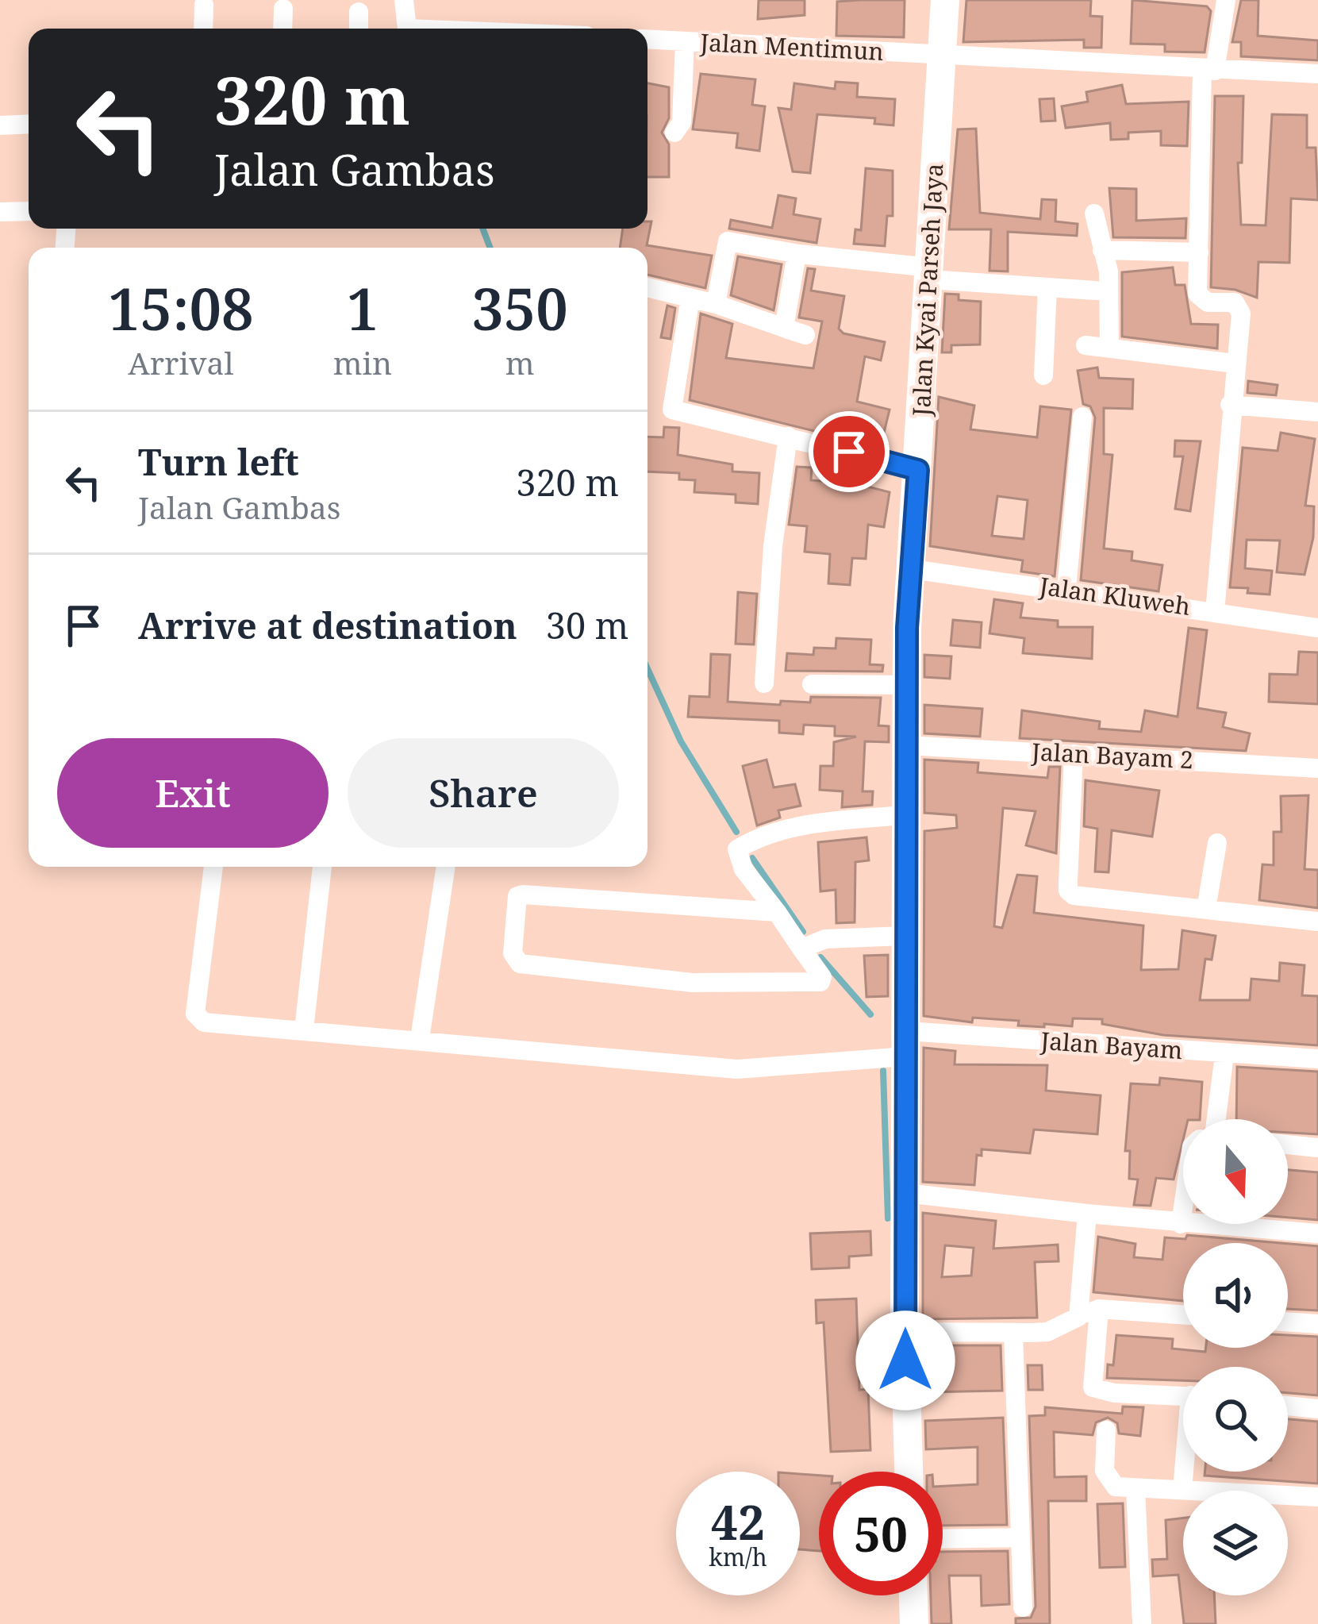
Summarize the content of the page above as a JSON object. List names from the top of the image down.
{
  "streets": {
    "main road": ["Jalan Kyai Parseh Jaya"],
    "street": [
      "Jalan Mentimun",
      "Jalan Kluweh",
      "Jalan Bayam 2",
      "Jalan Bayam"
    ]
  },
  "crossings": [
    ["Jalan Mentimun", "Jalan Kyai Parseh Jaya"],
    ["Jalan Kyai Parseh Jaya", "Jalan Kluweh"],
    ["Jalan Kyai Parseh Jaya", "Jalan Bayam 2"],
    ["Jalan Kyai Parseh Jaya", "Jalan Bayam"]
  ],
  "north": "bottom",
  "page": {
    "turn": ["320 m", "Jalan Gambas"],
    "eta": [
      "15:08",
      "Arrival",
      "1",
      "min",
      "350",
      "m"
    ],
    "list": [
      {
        "name": "Turn left",
        "note": "Jalan Gambas",
        "value": "320 m"
      },
      {
        "name": "Arrive at destination",
        "value": "30 m"
      }
    ],
    "buttons": ["Exit", "Share"],
    "speed": "42 km/h",
    "limit": "50"
  }
}
